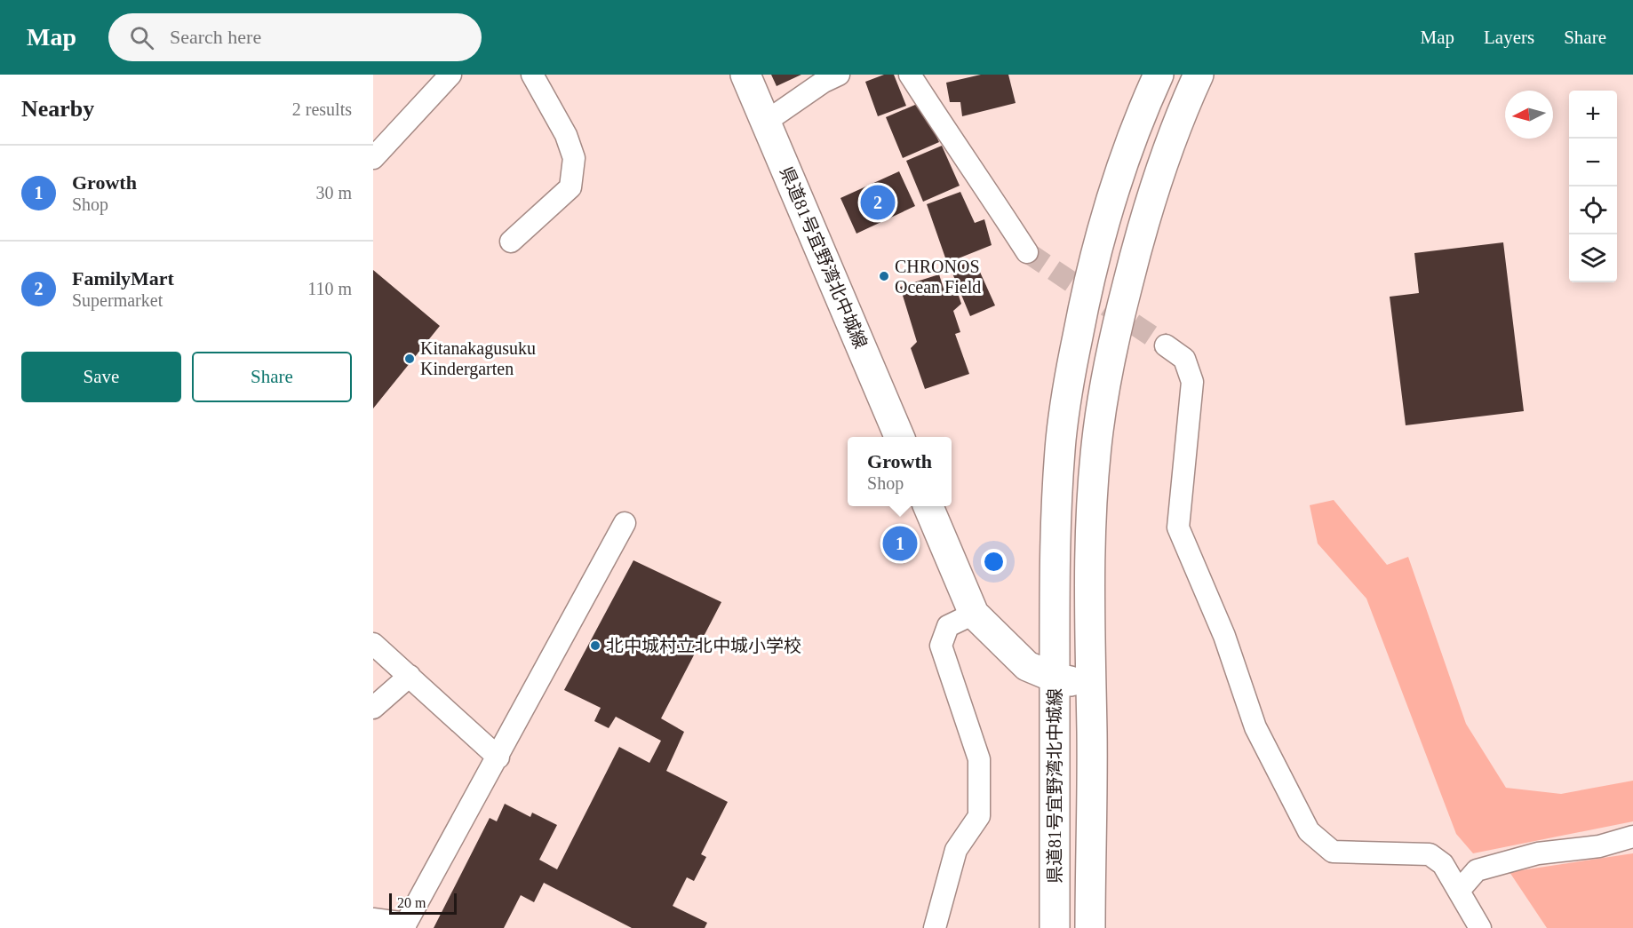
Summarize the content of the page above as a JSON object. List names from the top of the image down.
{
  "streets": {
    "main road": ["県道81号宜野湾北中城線"]
  },
  "places": ["CHRONOS Ocean Field", "Kitanakagusuku Kindergarten", "北中城村立北中城小学校"],
  "scale_bar": "20 m",
  "north": "left",
  "page": {
    "header": "Map",
    "search": "Search here",
    "nav": ["Map", "Layers", "Share"],
    "heading": ["Nearby", "2 results"],
    "map_buttons": ["+", "−"],
    "list": [
      {
        "mark": "1",
        "name": "Growth",
        "note": "Shop",
        "value": "30 m"
      },
      {
        "mark": "2",
        "name": "FamilyMart",
        "note": "Supermarket",
        "value": "110 m"
      }
    ],
    "pins": ["2", "1"],
    "buttons": ["Save", "Share"],
    "popup": ["Growth", "Shop"],
    "scale": "20 m"
  }
}
